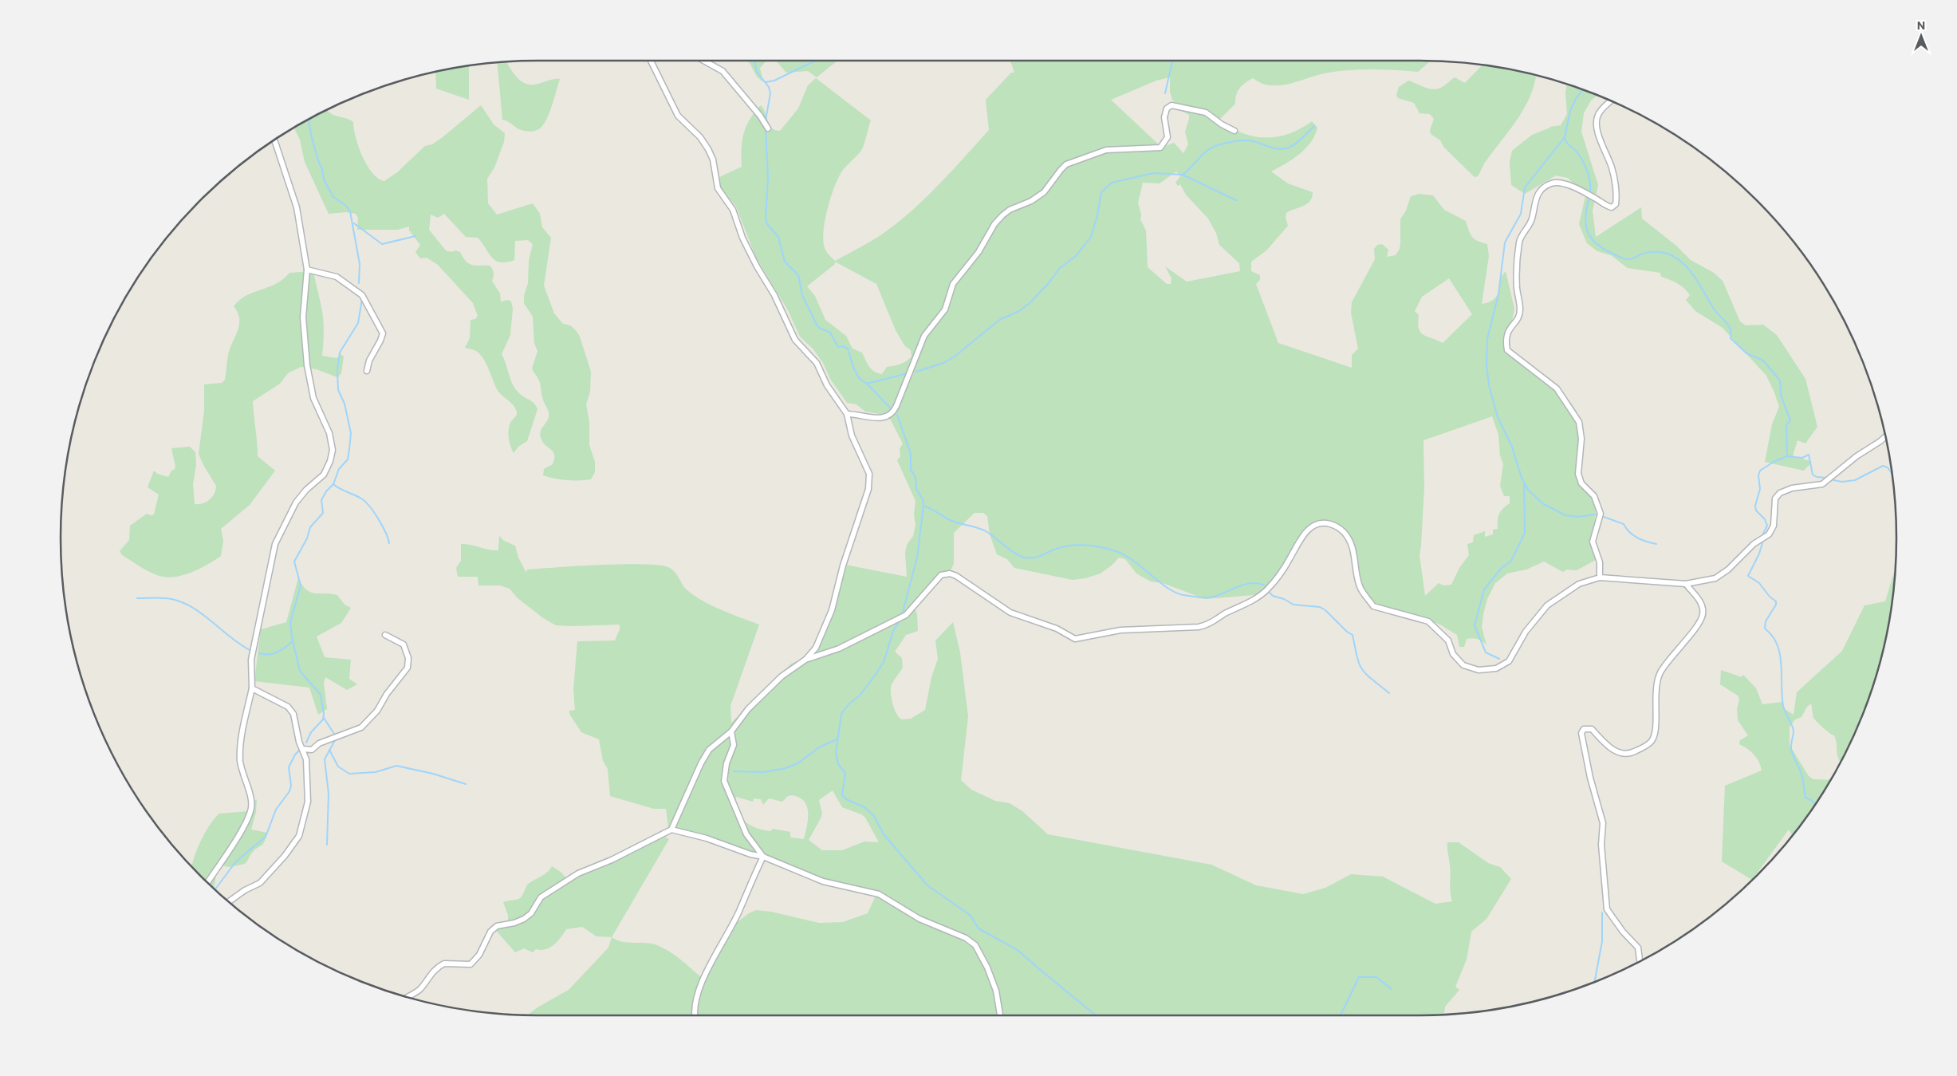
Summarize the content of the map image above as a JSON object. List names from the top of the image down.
{
  "north": "top"
}
